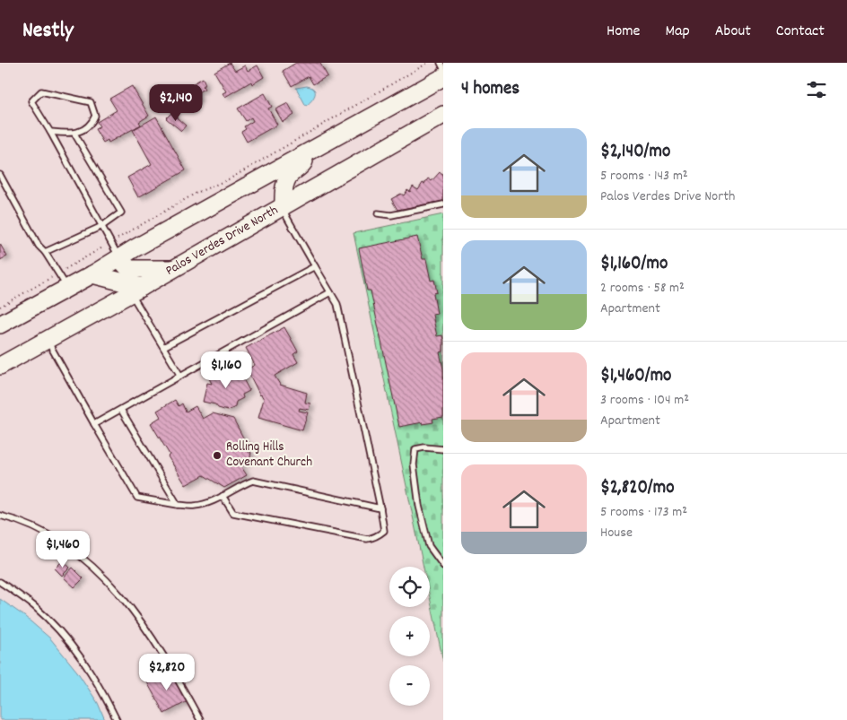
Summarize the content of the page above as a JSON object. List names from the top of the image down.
{
  "streets": {
    "main road": ["Palos Verdes Drive North"]
  },
  "places": ["Rolling Hills Covenant Church"],
  "page": {
    "header": "Nestly",
    "nav": [
      "Home",
      "Map",
      "About",
      "Contact"
    ],
    "heading": "4 homes",
    "price": [
      "$2,140",
      "$1,160",
      "$1,460",
      "$2,820"
    ],
    "list": [
      {
        "name": "$2,140/mo",
        "note": "5 rooms · 143 m² · Palos Verdes Drive North"
      },
      {
        "name": "$1,160/mo",
        "note": "2 rooms · 58 m² · Apartment"
      },
      {
        "name": "$1,460/mo",
        "note": "3 rooms · 104 m² · Apartment"
      },
      {
        "name": "$2,820/mo",
        "note": "5 rooms · 173 m² · House"
      }
    ],
    "map_buttons": ["+", "−"]
  }
}
